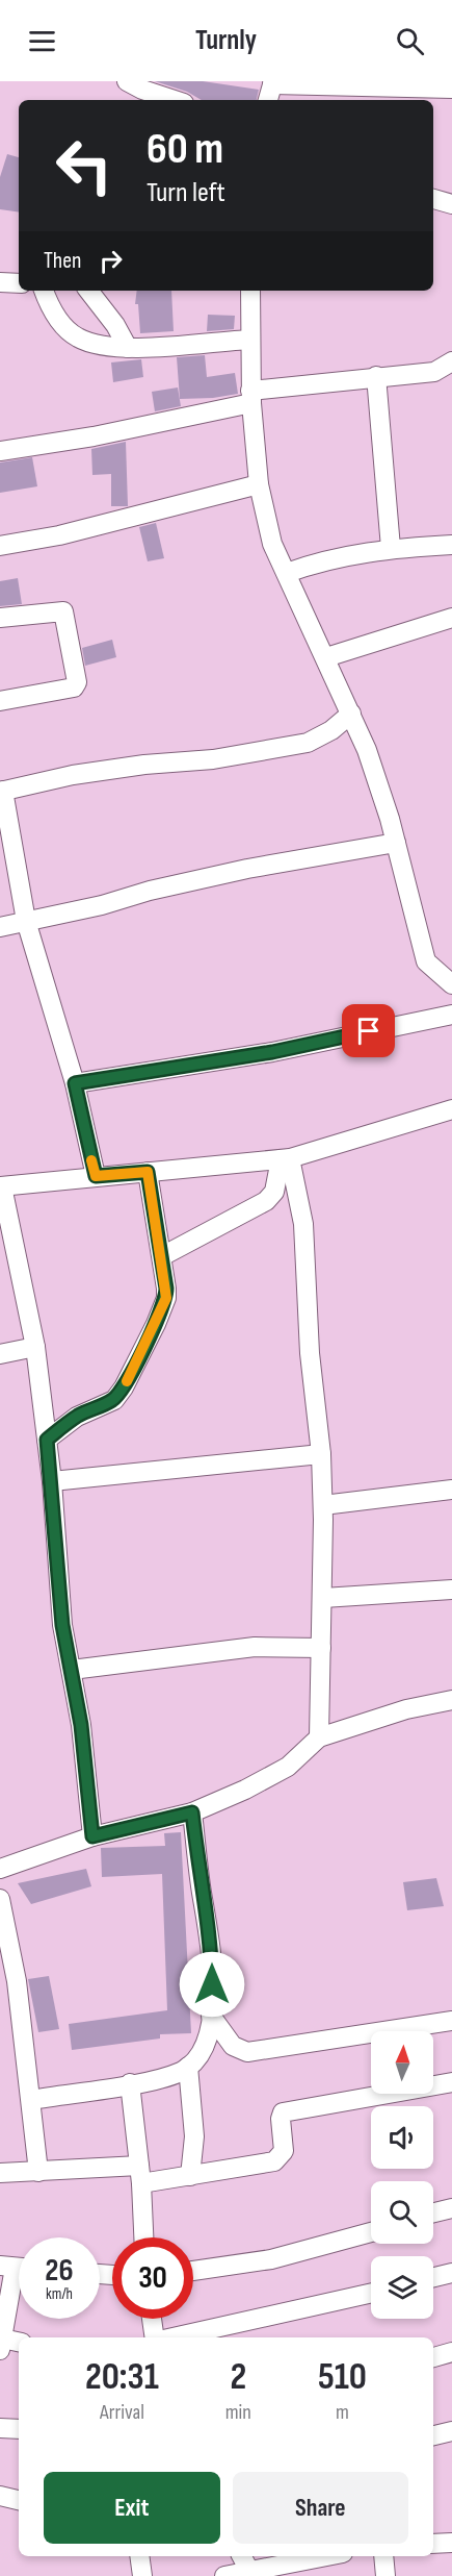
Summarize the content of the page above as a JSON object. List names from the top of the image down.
{
  "north": "top",
  "page": {
    "header": "Turnly",
    "turn": ["60 m", "Turn left"],
    "then": "Then",
    "speed": "26 km/h",
    "limit": "30",
    "eta": [
      "20:31",
      "Arrival",
      "2",
      "min",
      "510",
      "m"
    ],
    "buttons": ["Exit", "Share"]
  }
}
